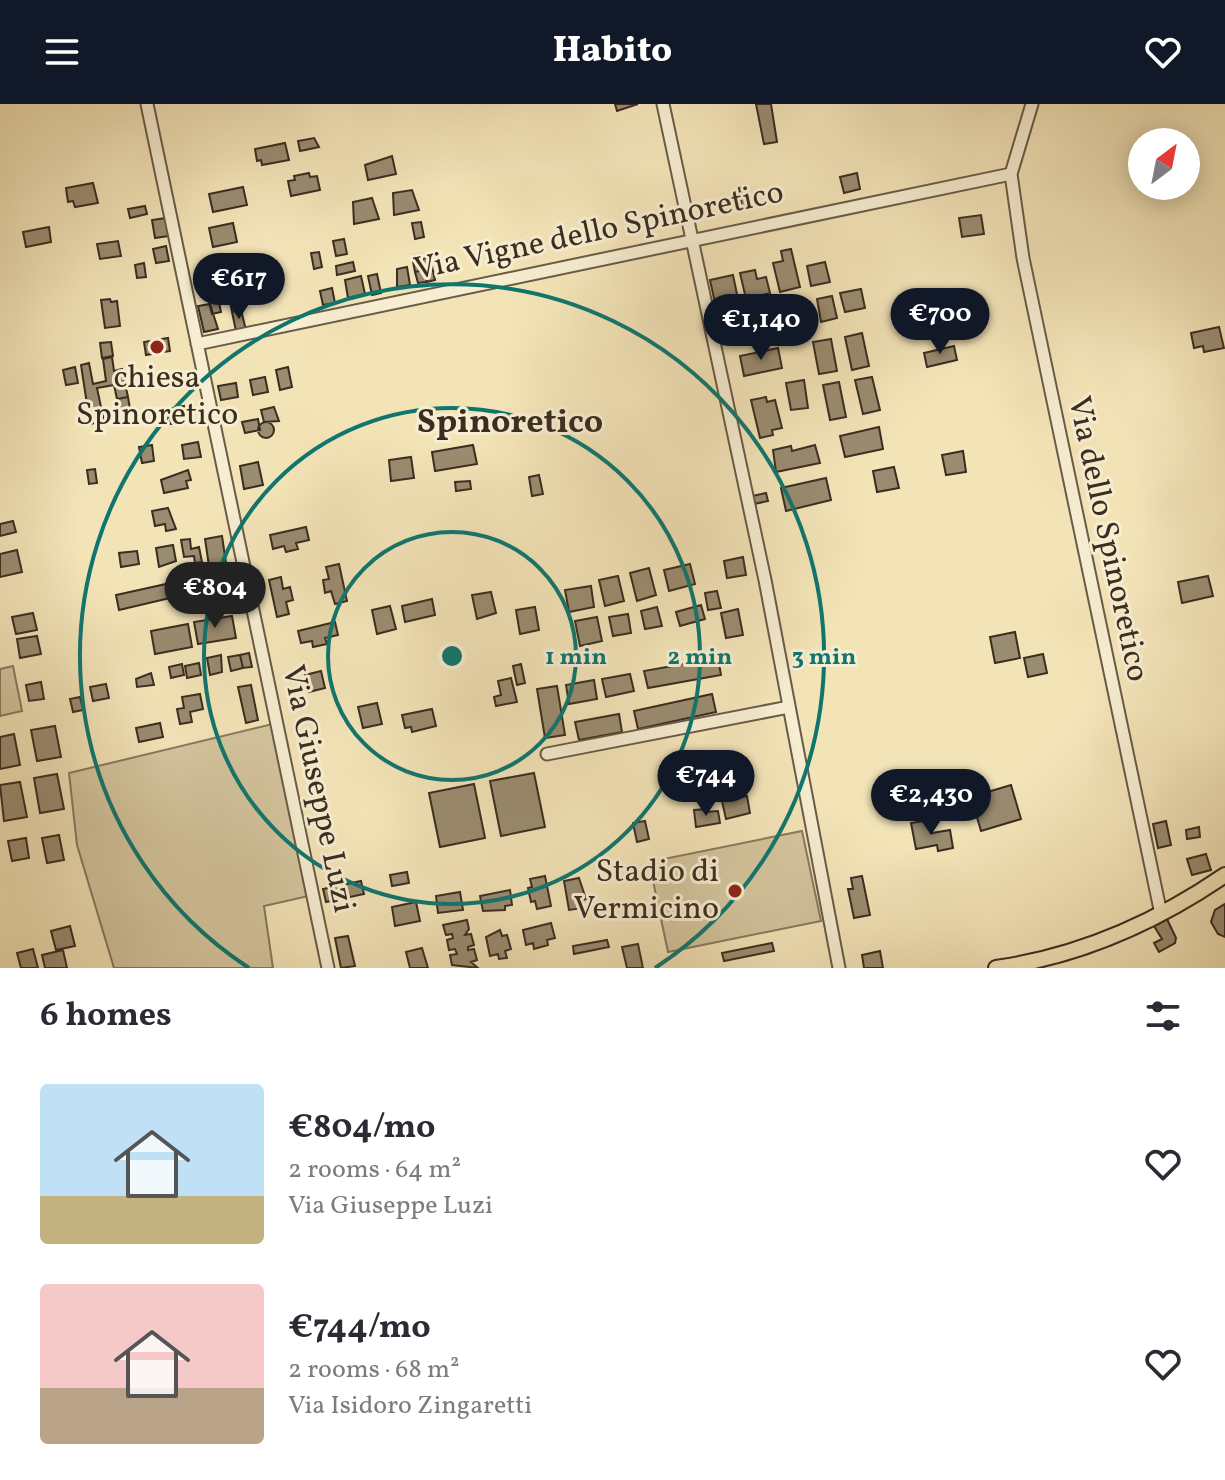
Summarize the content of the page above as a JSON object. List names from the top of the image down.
{
  "streets": {
    "street": ["Via Vigne dello Spinoretico", "Via dello Spinoretico", "Via Giuseppe Luzi"]
  },
  "crossings": [
    ["Via Vigne dello Spinoretico", "Via dello Spinoretico"],
    ["Via Vigne dello Spinoretico", "Via Giuseppe Luzi"]
  ],
  "districts": ["Spinoretico"],
  "places": ["chiesa Spinoretico", "Stadio di Vermicino"],
  "north": "top right",
  "page": {
    "header": "Habito",
    "price": [
      "€617",
      "€700",
      "€1,140",
      "€804",
      "€744",
      "€2,430"
    ],
    "heading": "6 homes",
    "list": [
      {
        "name": "€804/mo",
        "note": "2 rooms · 64 m² · Via Giuseppe Luzi"
      },
      {
        "name": "€744/mo",
        "note": "2 rooms · 68 m² · Via Isidoro Zingaretti"
      }
    ]
  },
  "rings": ["1 min", "2 min", "3 min"]
}
